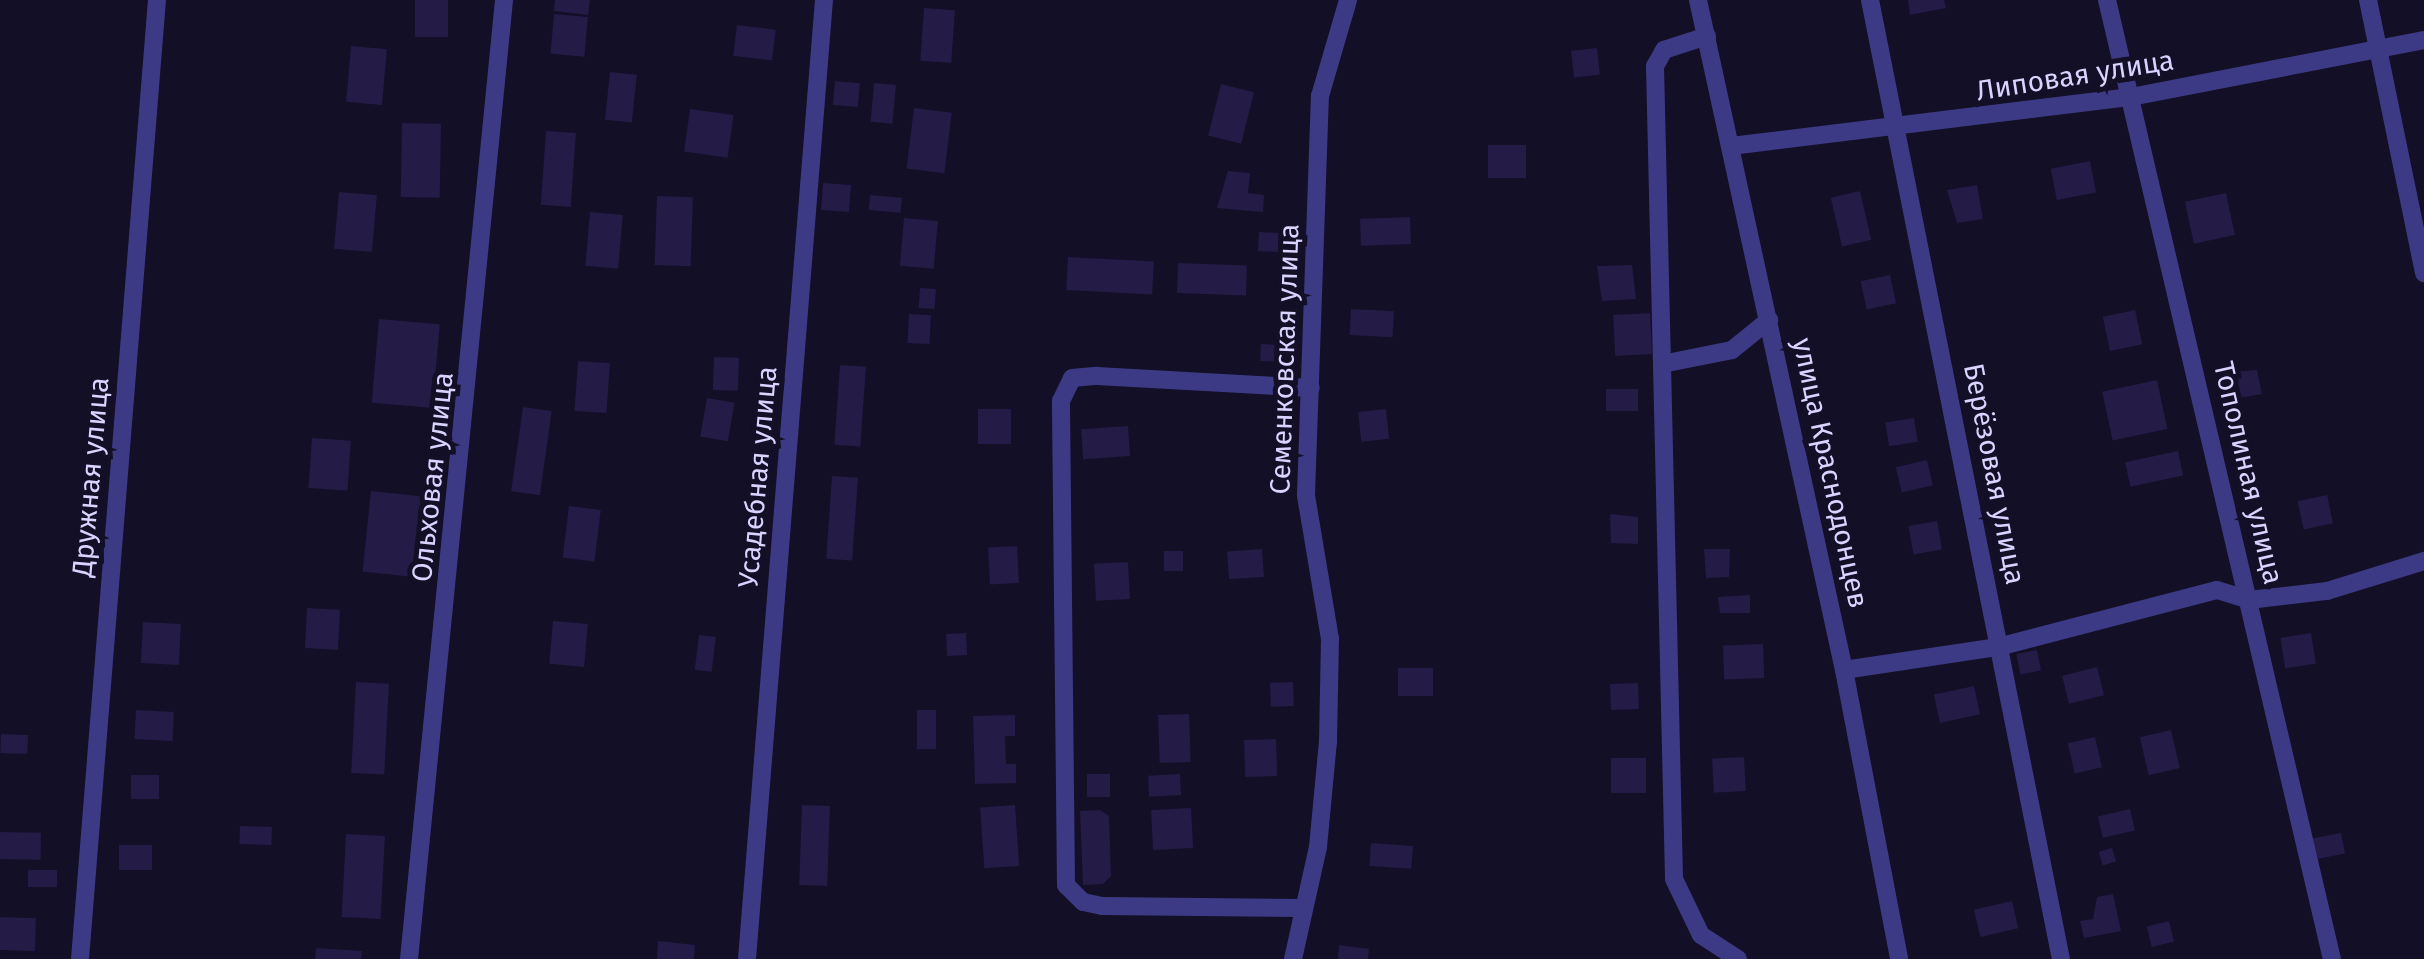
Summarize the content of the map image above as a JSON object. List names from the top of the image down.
{
  "streets": {
    "street": [
      "Липовая улица",
      "Семенковская улица",
      "улица Краснодонцев",
      "Тополиная улица",
      "Берёзовая улица",
      "Дружная улица",
      "Ольховая улица",
      "Усадебная улица"
    ]
  },
  "crossings": [
    ["Липовая улица", "улица Краснодонцев"],
    ["Липовая улица", "Тополиная улица"],
    ["Липовая улица", "Берёзовая улица"]
  ]
}
